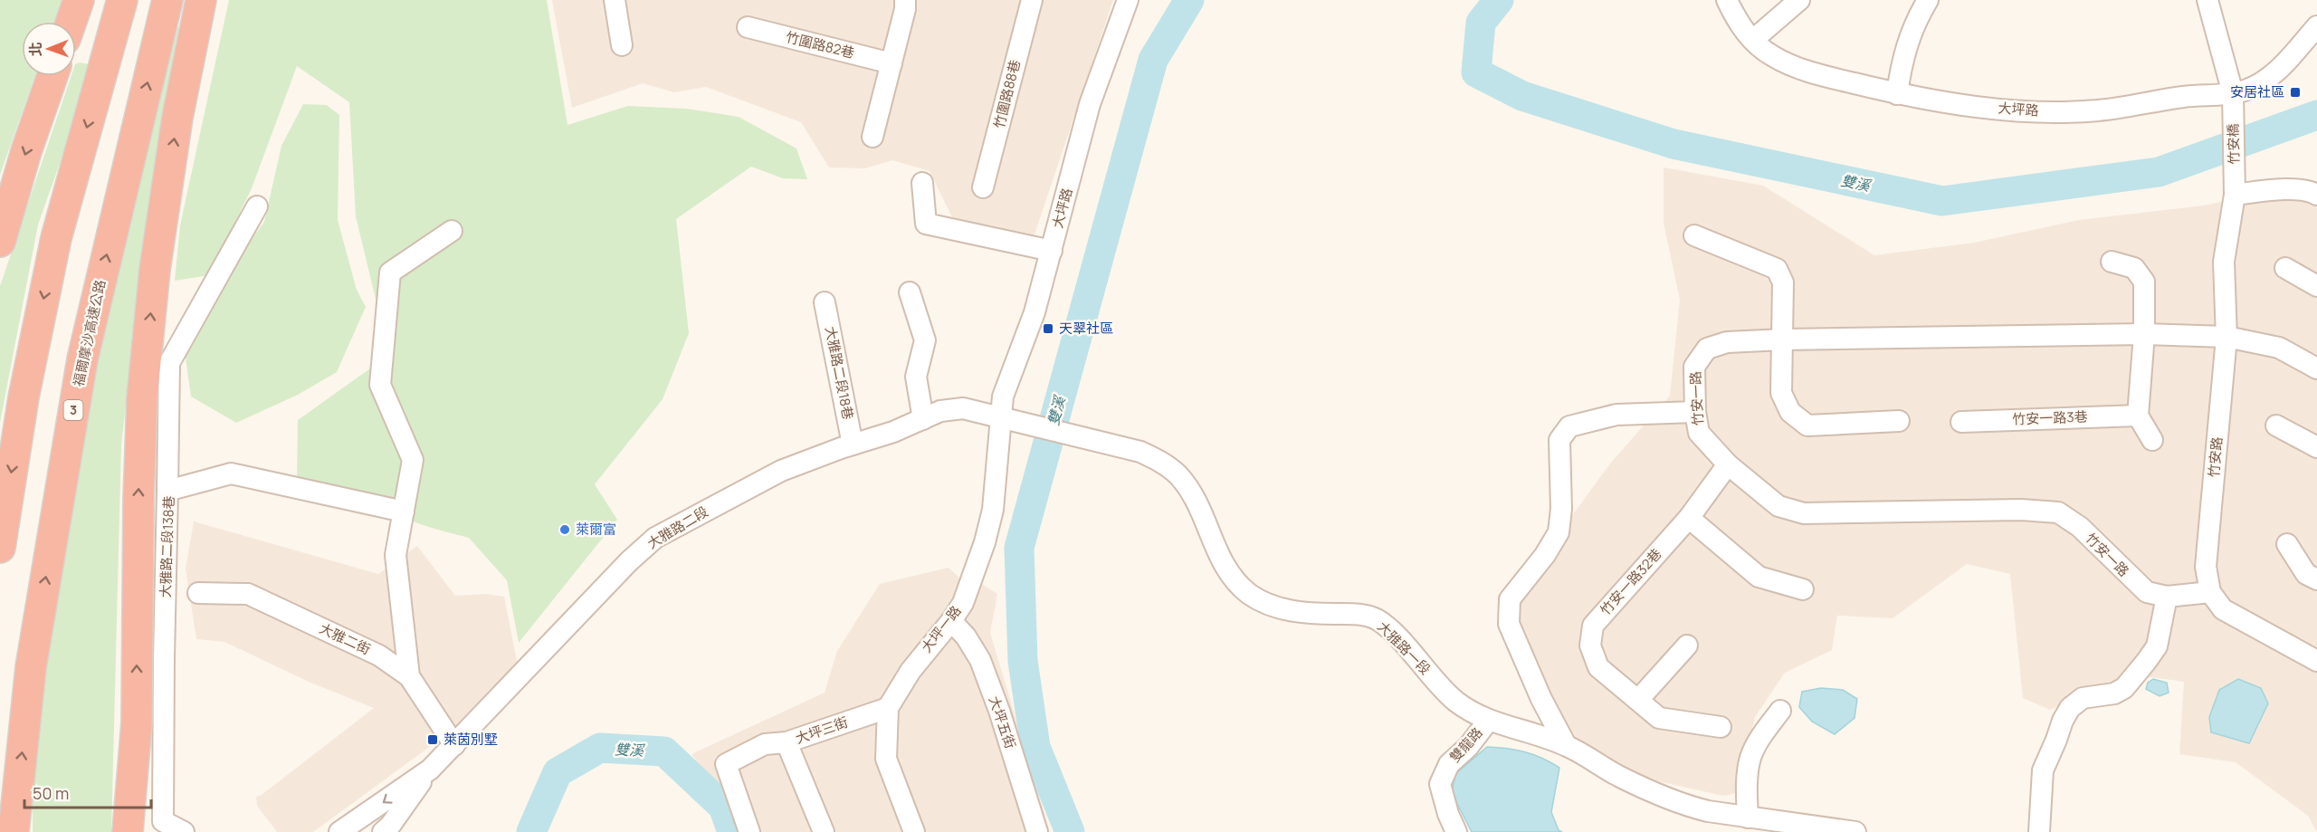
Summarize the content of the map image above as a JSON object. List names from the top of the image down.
{
  "streets": {
    "highway": ["福爾摩沙高速公路", "3"],
    "street": [
      "竹圍路82巷",
      "竹圍路88巷",
      "大坪路",
      "竹安橋",
      "大雅路二段18巷",
      "竹安一路",
      "竹安一路3巷",
      "竹安路",
      "大雅路二段",
      "大雅路二段138巷",
      "竹安一路32巷",
      "大坪一路",
      "大雅二街",
      "大雅路一段",
      "大坪五街",
      "大坪三街",
      "雙龍路"
    ]
  },
  "crossings": [
    ["大坪路", "竹安橋"],
    ["大坪路", "大雅路二段"],
    ["大坪路", "大坪一路"],
    ["大坪路", "大雅路一段"],
    ["竹安橋", "竹安路"],
    ["大雅路二段18巷", "大雅路二段"],
    ["竹安一路", "竹安路"],
    ["竹安一路", "竹安一路32巷"],
    ["大雅路二段", "大坪一路"],
    ["大雅路二段", "大雅二街"],
    ["大雅路二段", "大雅路一段"],
    ["大坪一路", "大雅路一段"],
    ["大坪一路", "大坪五街"],
    ["大坪一路", "大坪三街"],
    ["大雅路一段", "雙龍路"]
  ],
  "water": ["雙溪"],
  "places": {
    "transit": ["安居社區", "天翠社區", "萊茵別墅"],
    "other": ["萊爾富"]
  },
  "scale_bar": "50 m",
  "north": "left"
}
